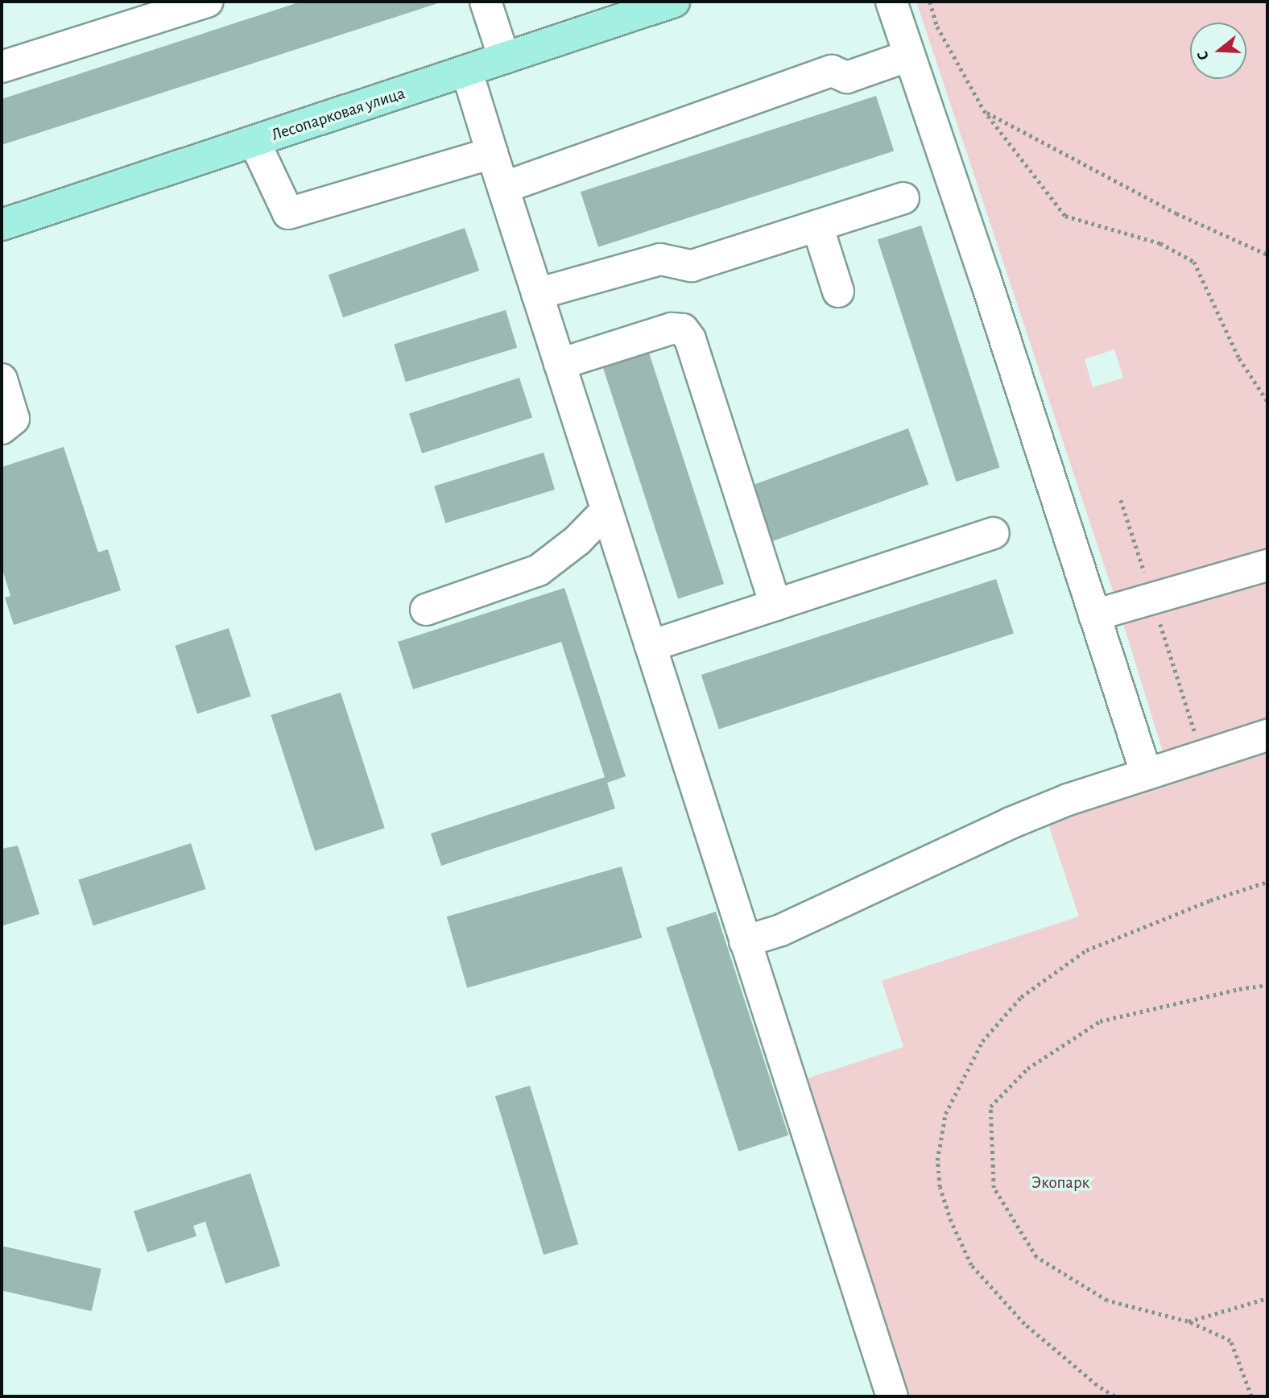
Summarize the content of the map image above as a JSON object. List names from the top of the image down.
{
  "streets": {
    "main road": ["Лесопарковая улица"]
  },
  "parks": ["Экопарк"],
  "north": "left"
}
